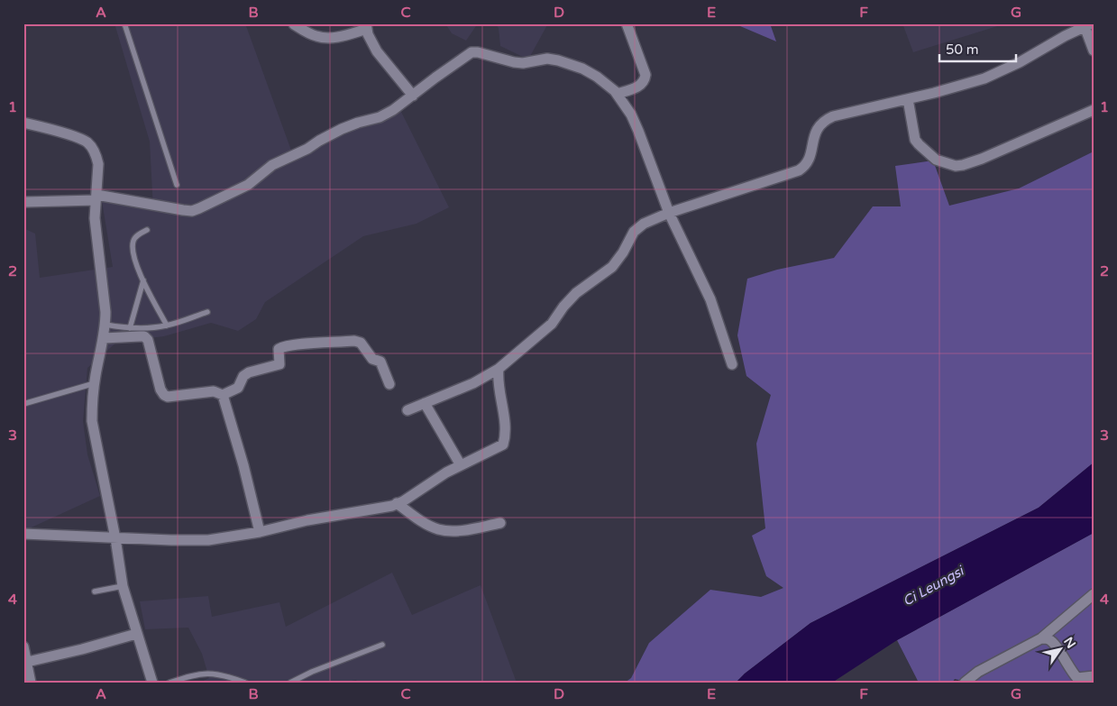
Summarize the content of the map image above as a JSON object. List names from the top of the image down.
{
  "water": ["Ci Leungsi"],
  "scale_bar": "50 m",
  "north": "top right",
  "grid": {
    "columns": [
      "A",
      "B",
      "C",
      "D",
      "E",
      "F",
      "G"
    ],
    "rows": [
      "1",
      "2",
      "3",
      "4"
    ]
  }
}
